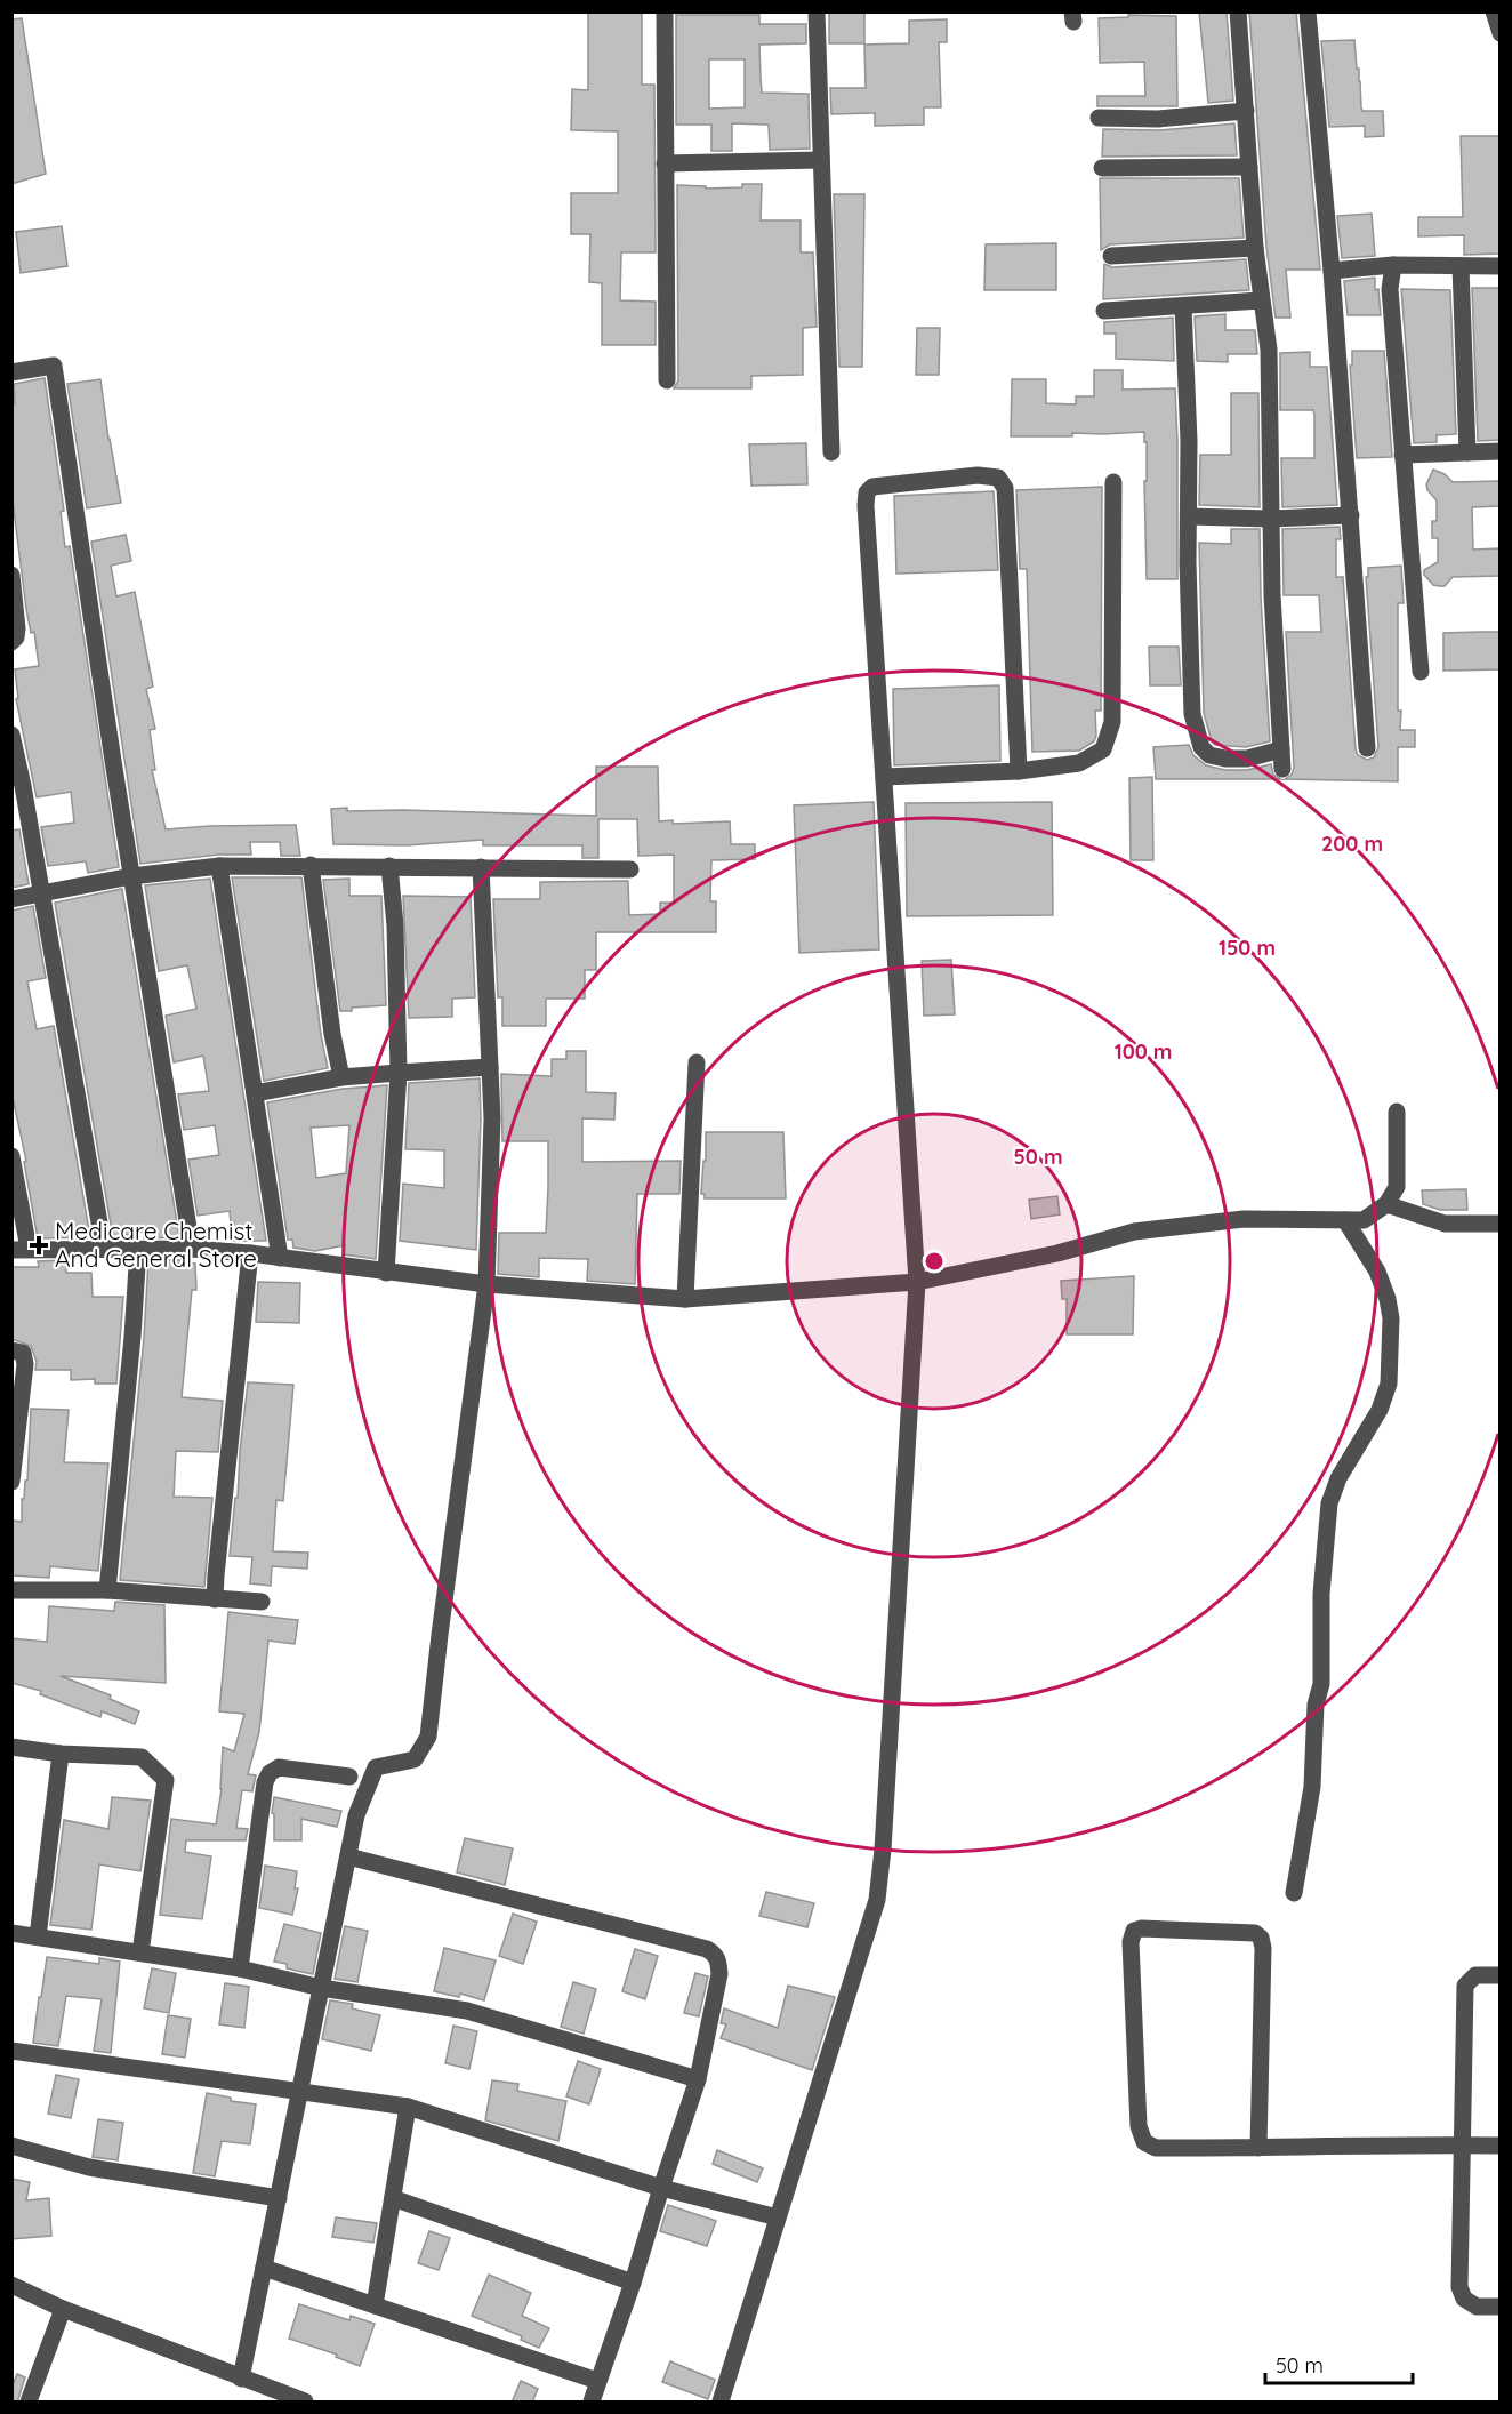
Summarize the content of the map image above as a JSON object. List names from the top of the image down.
{
  "places": {
    "health": ["Medicare Chemist And General Store"]
  },
  "scale_bar": "50 m",
  "rings": [
    "200 m",
    "150 m",
    "100 m",
    "50 m"
  ]
}
